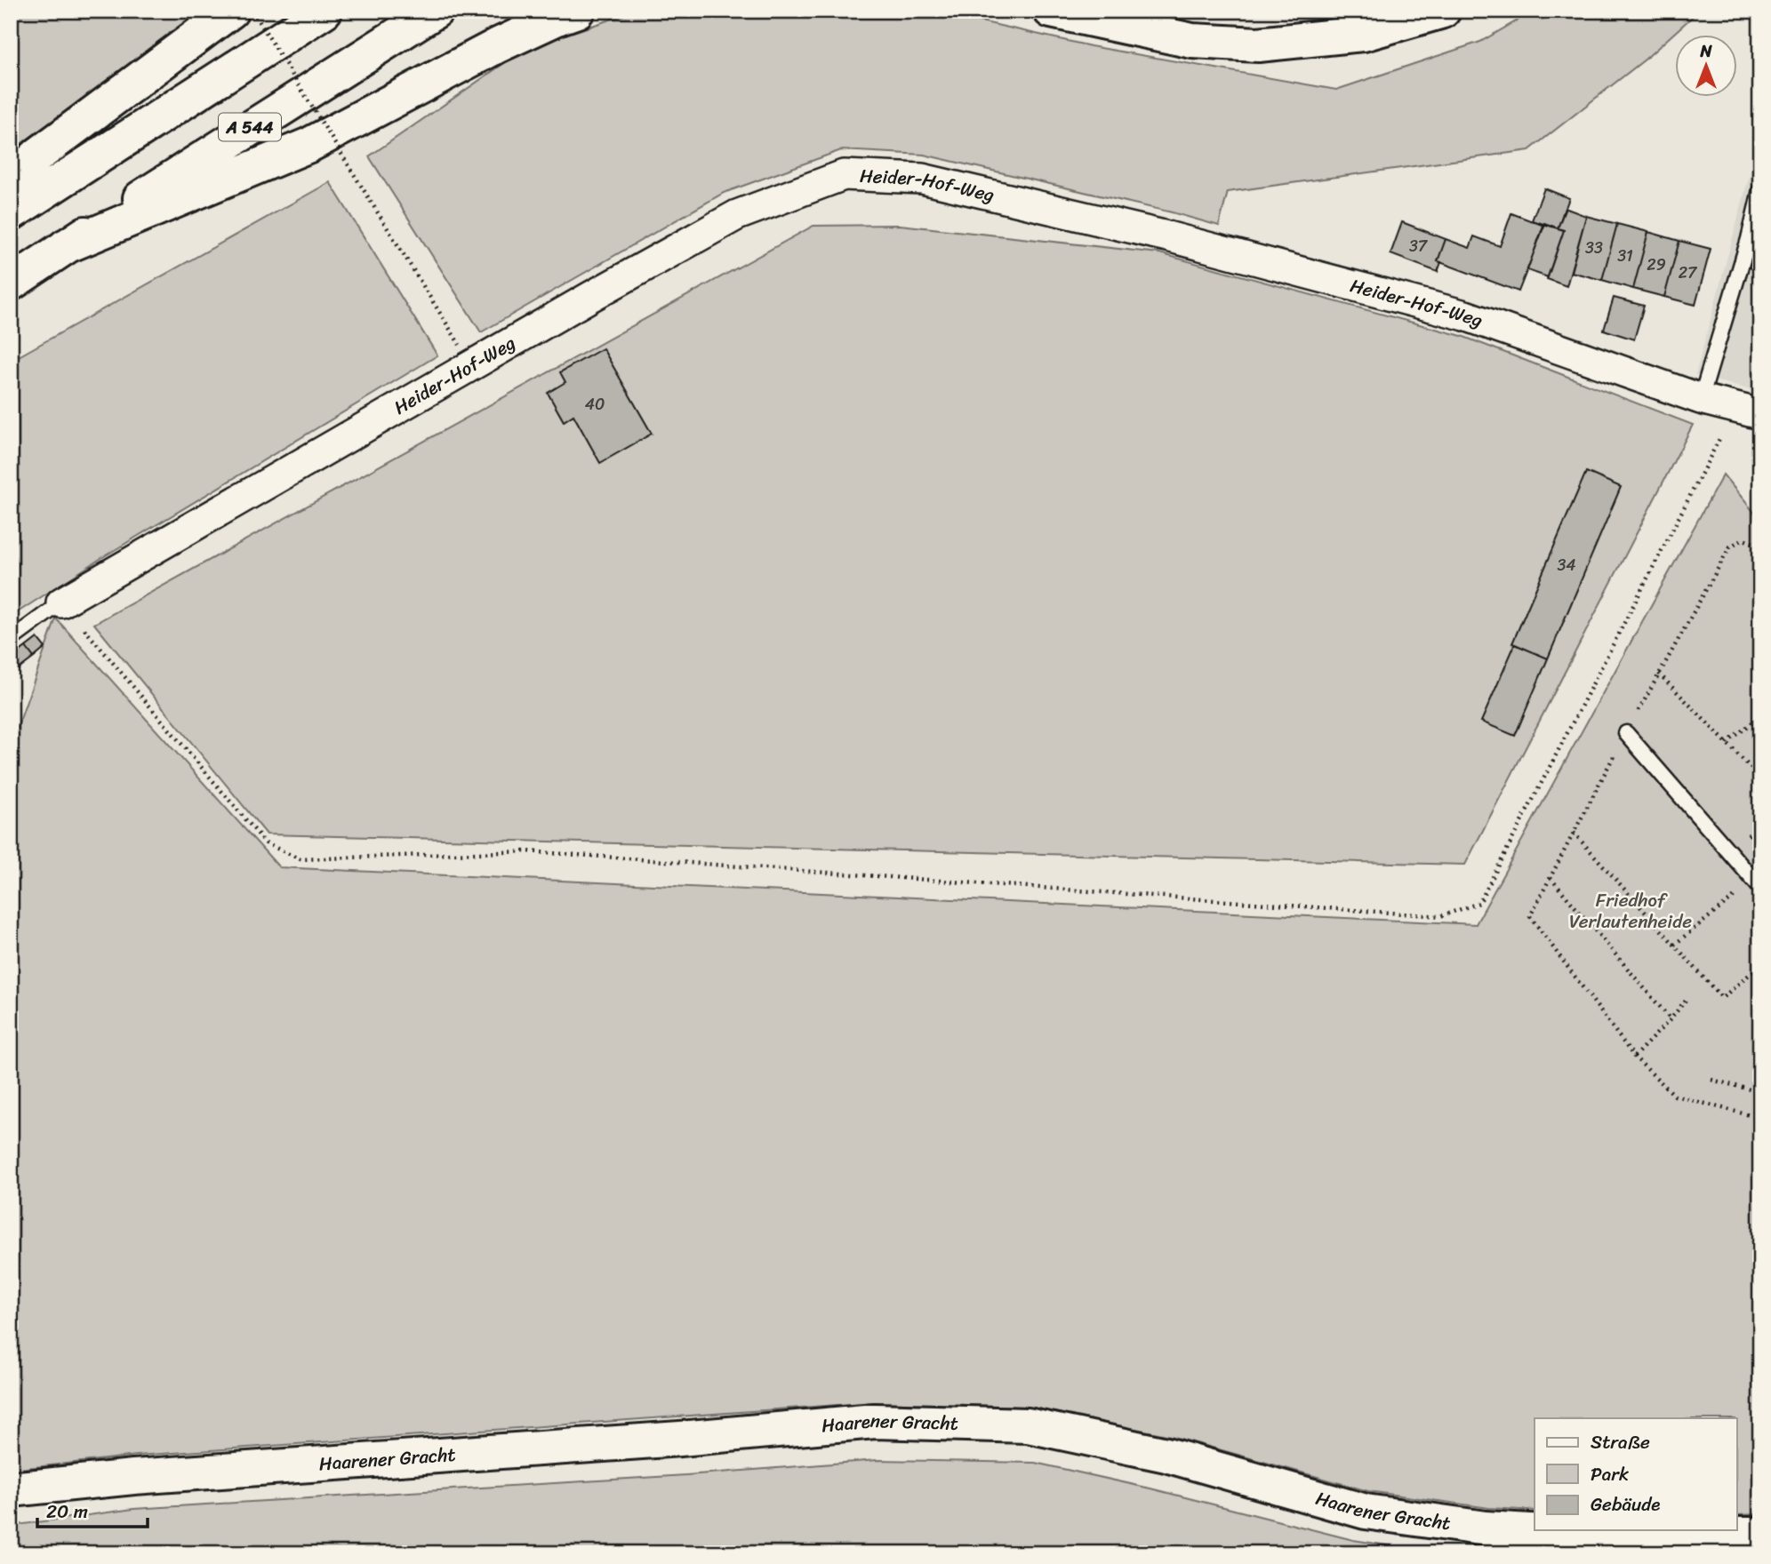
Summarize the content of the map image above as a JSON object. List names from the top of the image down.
{
  "streets": {
    "main road": ["A 544", "Haarener Gracht"],
    "street": ["Heider-Hof-Weg"]
  },
  "parks": ["Friedhof Verlautenheide"],
  "house_numbers": [
    "37",
    "33",
    "31",
    "29",
    "27",
    "40",
    "34"
  ],
  "legend": ["Straße", "Park", "Gebäude"],
  "scale_bar": "20 m",
  "north": "top"
}
